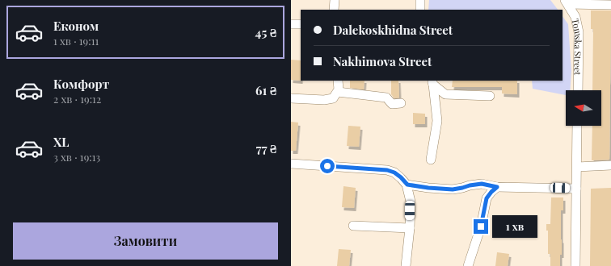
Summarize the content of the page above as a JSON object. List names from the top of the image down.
{
  "streets": {
    "street": ["Tomska Street"]
  },
  "north": "left",
  "page": {
    "list": [
      {
        "name": "Економ",
        "note": "1 хв · 19:11",
        "value": "45 ₴"
      },
      {
        "name": "Комфорт",
        "note": "2 хв · 19:12",
        "value": "61 ₴"
      },
      {
        "name": "XL",
        "note": "3 хв · 19:13",
        "value": "77 ₴"
      }
    ],
    "banner": ["Dalekoskhidna Street", "Nakhimova Street"],
    "bubble": "1 хв",
    "buttons": "Замовити"
  }
}
